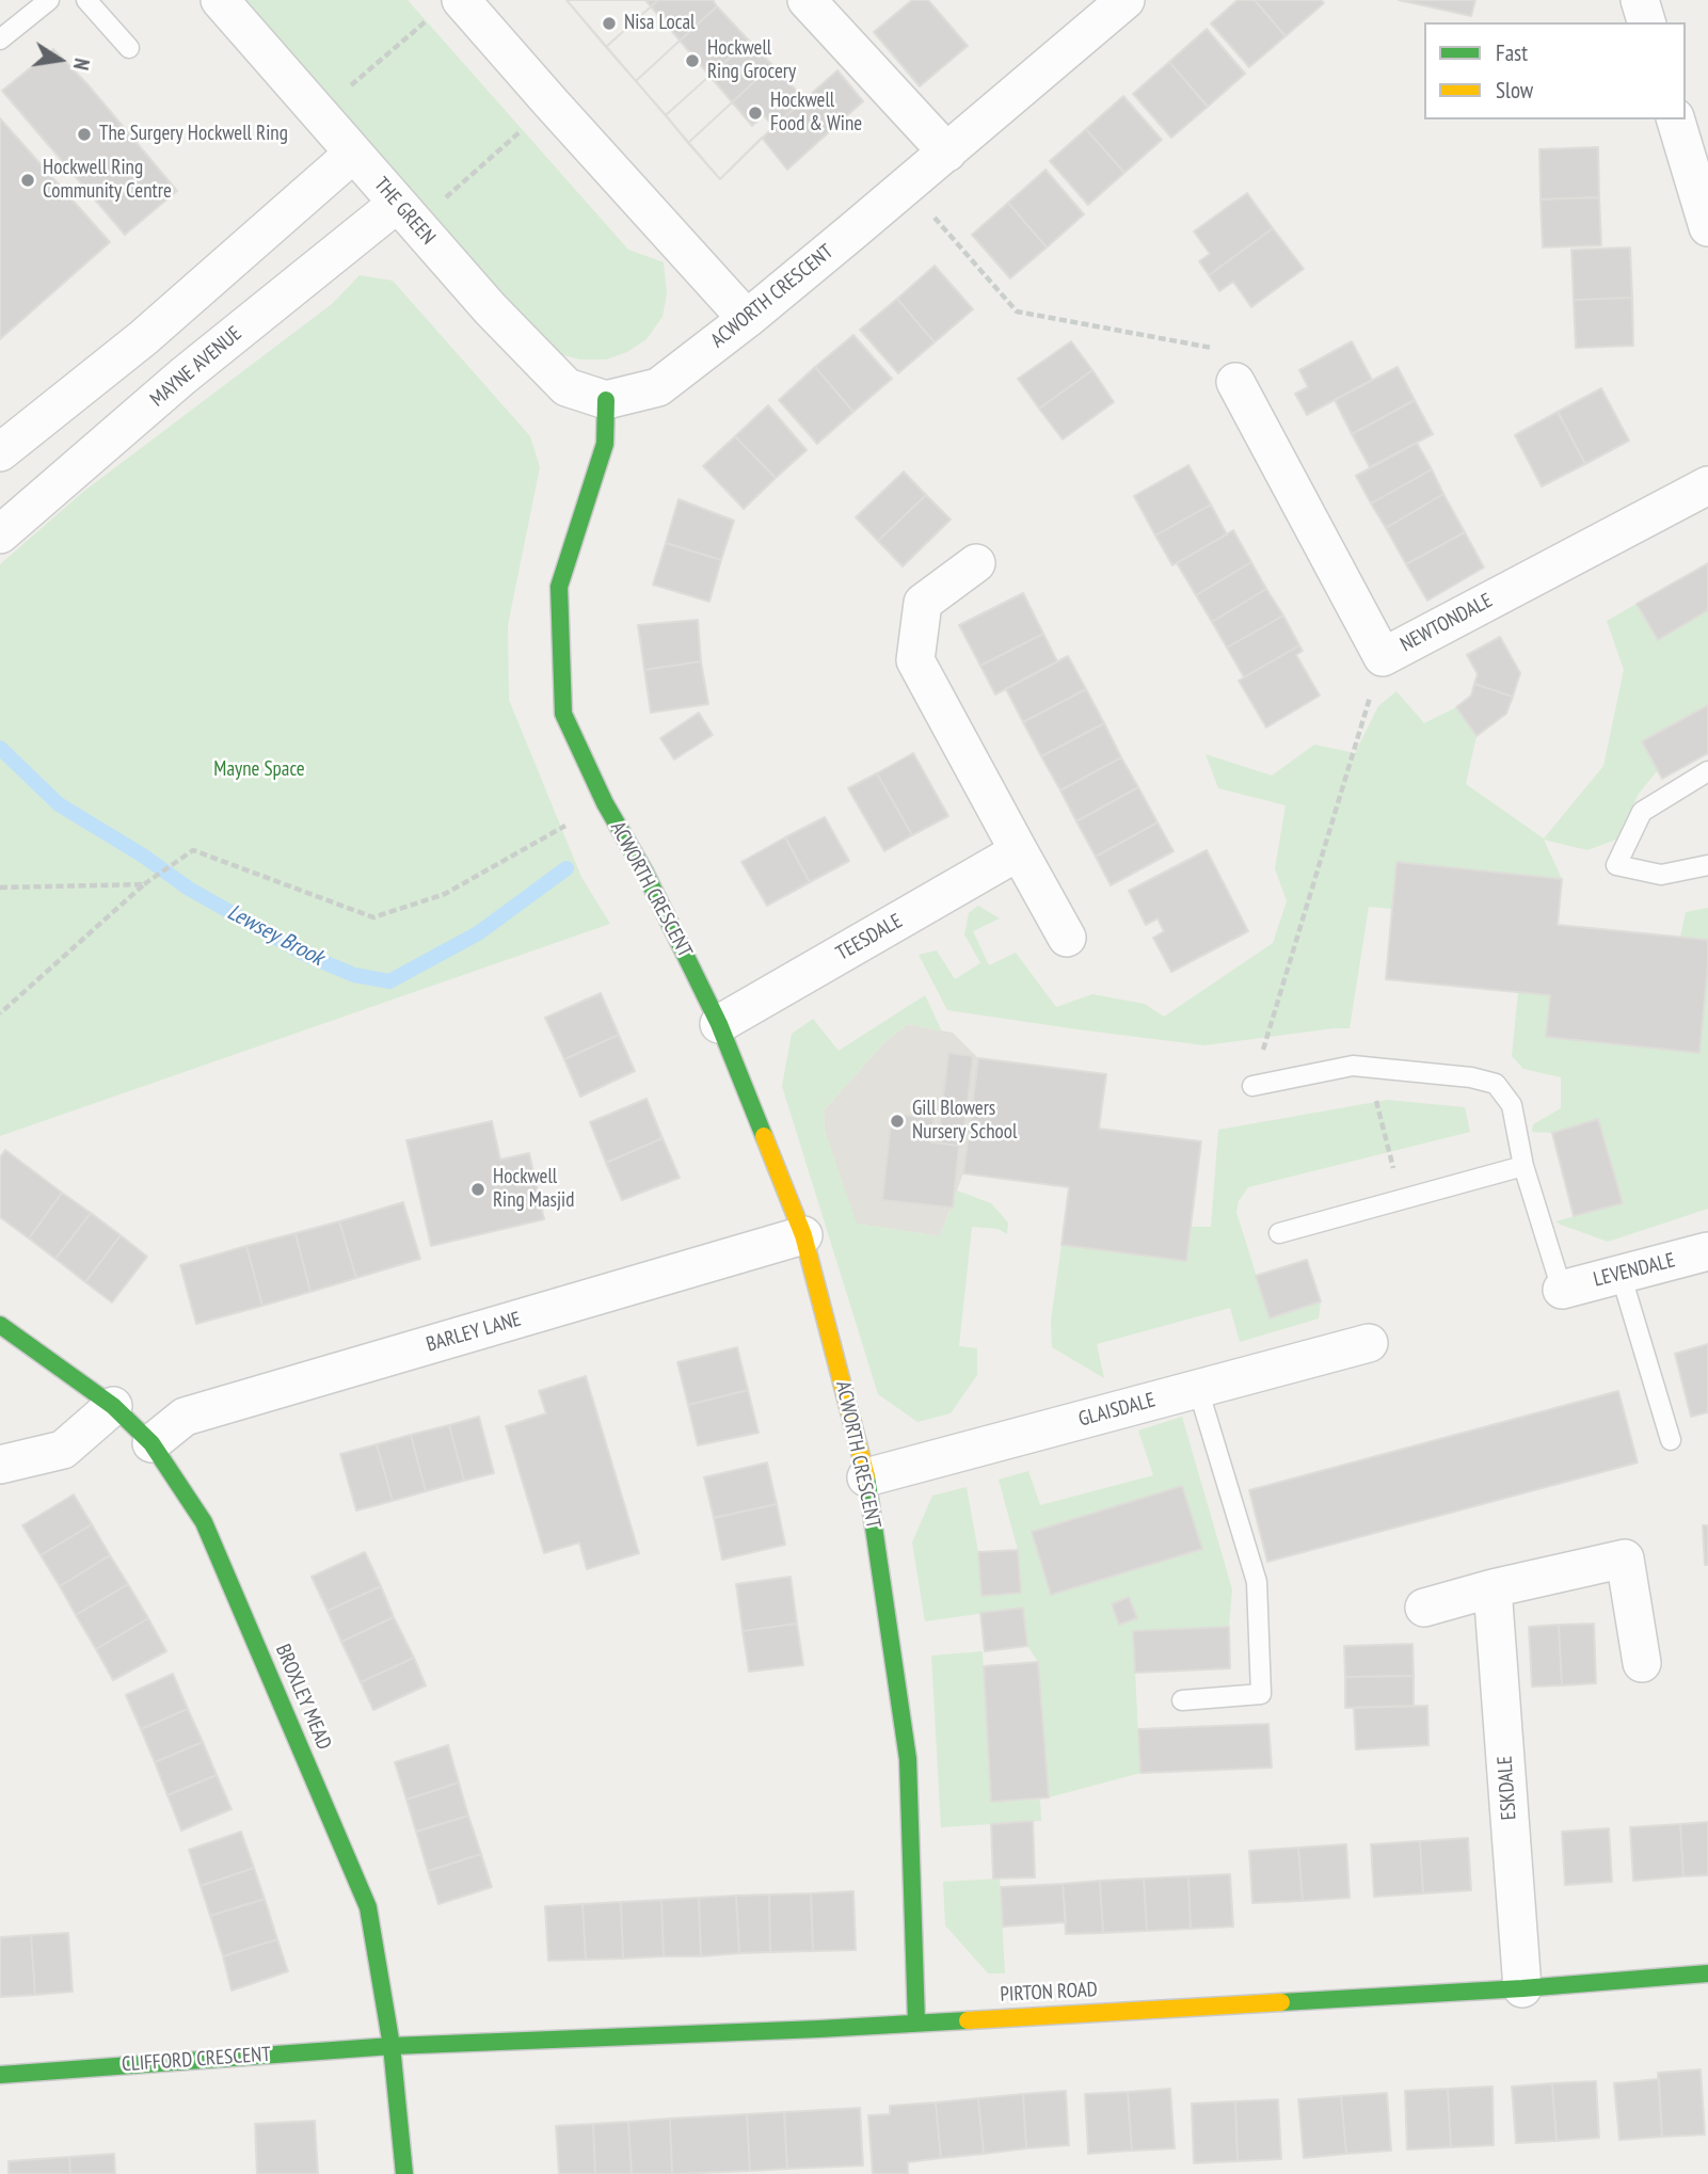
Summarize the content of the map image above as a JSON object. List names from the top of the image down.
{
  "streets": {
    "street": [
      "THE GREEN",
      "ACWORTH CRESCENT",
      "MAYNE AVENUE",
      "NEWTONDALE",
      "TEESDALE",
      "LEVENDALE",
      "BARLEY LANE",
      "GLAISDALE",
      "BROXLEY MEAD",
      "ESKDALE",
      "PIRTON ROAD",
      "CLIFFORD CRESCENT"
    ]
  },
  "crossings": [
    ["THE GREEN", "ACWORTH CRESCENT"],
    ["THE GREEN", "MAYNE AVENUE"],
    ["ACWORTH CRESCENT", "TEESDALE"],
    ["ACWORTH CRESCENT", "BARLEY LANE"],
    ["ACWORTH CRESCENT", "GLAISDALE"],
    ["ACWORTH CRESCENT", "PIRTON ROAD"],
    ["BARLEY LANE", "BROXLEY MEAD"],
    ["BROXLEY MEAD", "PIRTON ROAD"],
    ["BROXLEY MEAD", "CLIFFORD CRESCENT"],
    ["ESKDALE", "PIRTON ROAD"],
    ["PIRTON ROAD", "CLIFFORD CRESCENT"]
  ],
  "water": ["Lewsey Brook"],
  "parks": ["Mayne Space"],
  "places": [
    "Nisa Local",
    "Hockwell Ring Grocery",
    "Hockwell Food & Wine",
    "The Surgery Hockwell Ring",
    "Hockwell Ring Community Centre",
    "Gill Blowers Nursery School",
    "Hockwell Ring Masjid"
  ],
  "legend": ["Fast", "Slow"],
  "north": "right"
}
